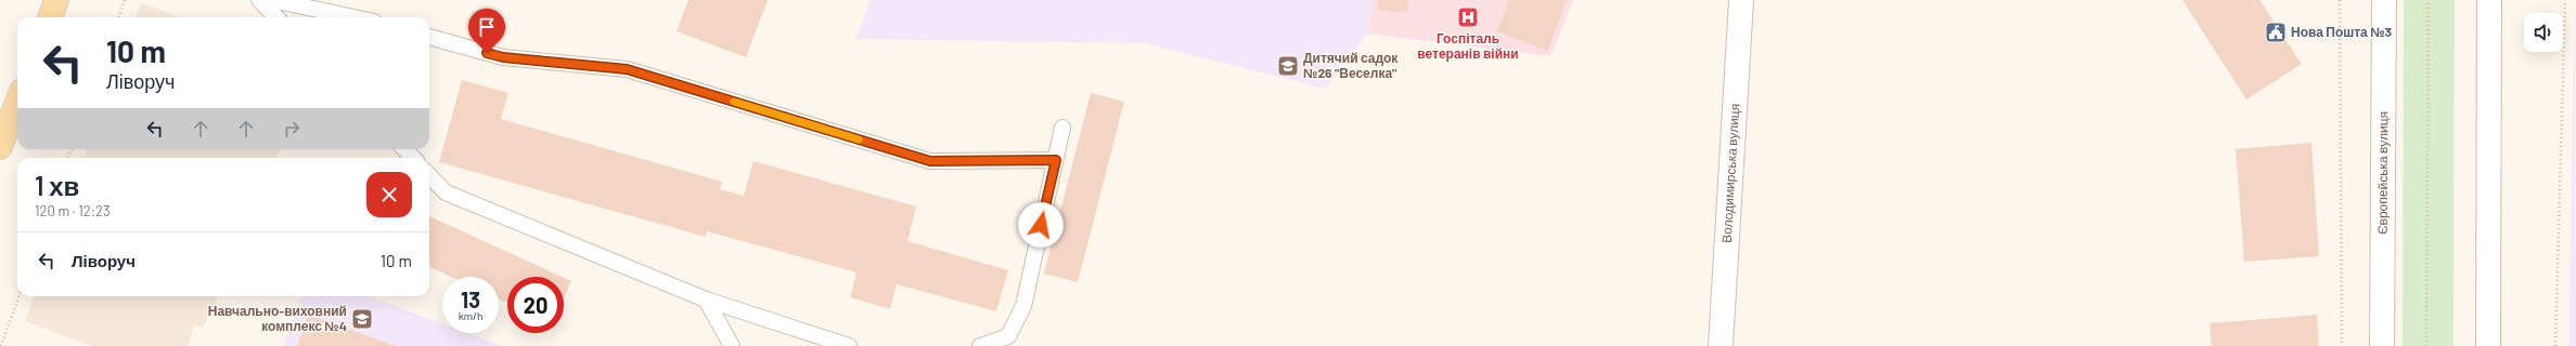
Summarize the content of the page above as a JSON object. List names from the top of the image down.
{
  "streets": {
    "street": ["Володимирська вулиця", "Європейська вулиця"]
  },
  "places": {
    "hospital": ["Госпіталь ветеранів війни"],
    "public building": ["Нова Пошта №3"],
    "school or university": ["Дитячий садок №26 \"Веселка\"", "Навчально-виховний комплекс №4"]
  },
  "page": {
    "turn": ["10 m", "Ліворуч"],
    "heading": ["1 хв", "120 m · 12:23"],
    "list": [
      {
        "name": "Ліворуч",
        "value": "10 m"
      }
    ],
    "speed": "13 km/h",
    "limit": "20"
  }
}
